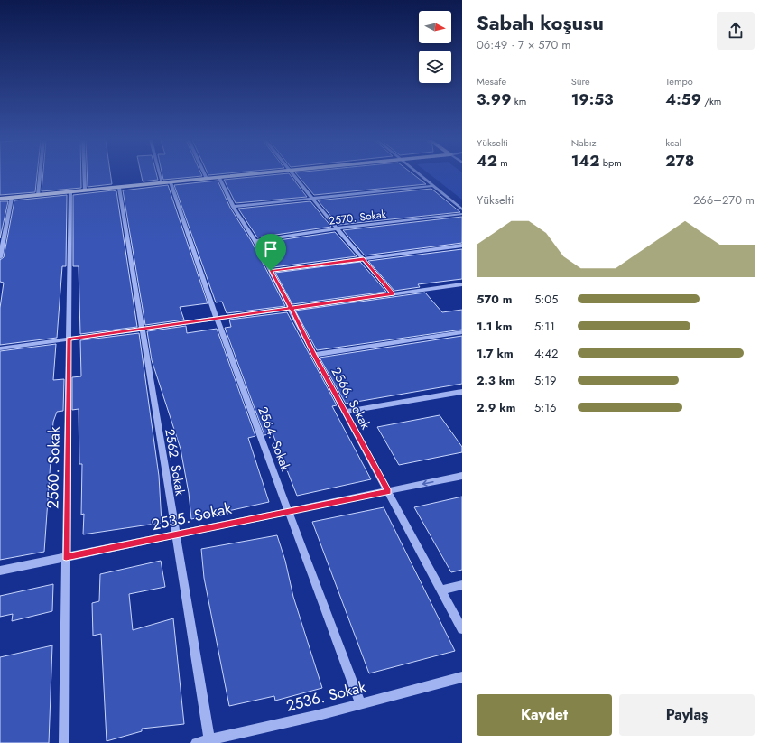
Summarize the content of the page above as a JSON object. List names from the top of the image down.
{
  "streets": {
    "street": [
      "2570. Sokak",
      "2566. Sokak",
      "2564. Sokak",
      "2562. Sokak",
      "2560. Sokak",
      "2535. Sokak",
      "2536. Sokak"
    ]
  },
  "crossings": [
    ["2570. Sokak", "2566. Sokak"],
    ["2566. Sokak", "2535. Sokak"],
    ["2564. Sokak", "2535. Sokak"],
    ["2564. Sokak", "2536. Sokak"],
    ["2562. Sokak", "2535. Sokak"],
    ["2562. Sokak", "2536. Sokak"],
    ["2560. Sokak", "2535. Sokak"]
  ],
  "north": "right",
  "page": {
    "heading": ["Sabah koşusu", "06:49 · 7 × 570 m"],
    "stats": [
      ["Mesafe", "3.99 km"],
      ["Süre", "19:53"],
      ["Tempo", "4:59 /km"],
      ["Yükselti", "42 m"],
      ["Nabız", "142 bpm"],
      ["kcal", "278"]
    ],
    "chart": ["Yükselti", "266–270 m"],
    "list": [
      {
        "name": "570 m",
        "note": "5:05"
      },
      {
        "name": "1.1 km",
        "note": "5:11"
      },
      {
        "name": "1.7 km",
        "note": "4:42"
      },
      {
        "name": "2.3 km",
        "note": "5:19"
      },
      {
        "name": "2.9 km",
        "note": "5:16"
      }
    ],
    "buttons": ["Kaydet", "Paylaş"]
  }
}
